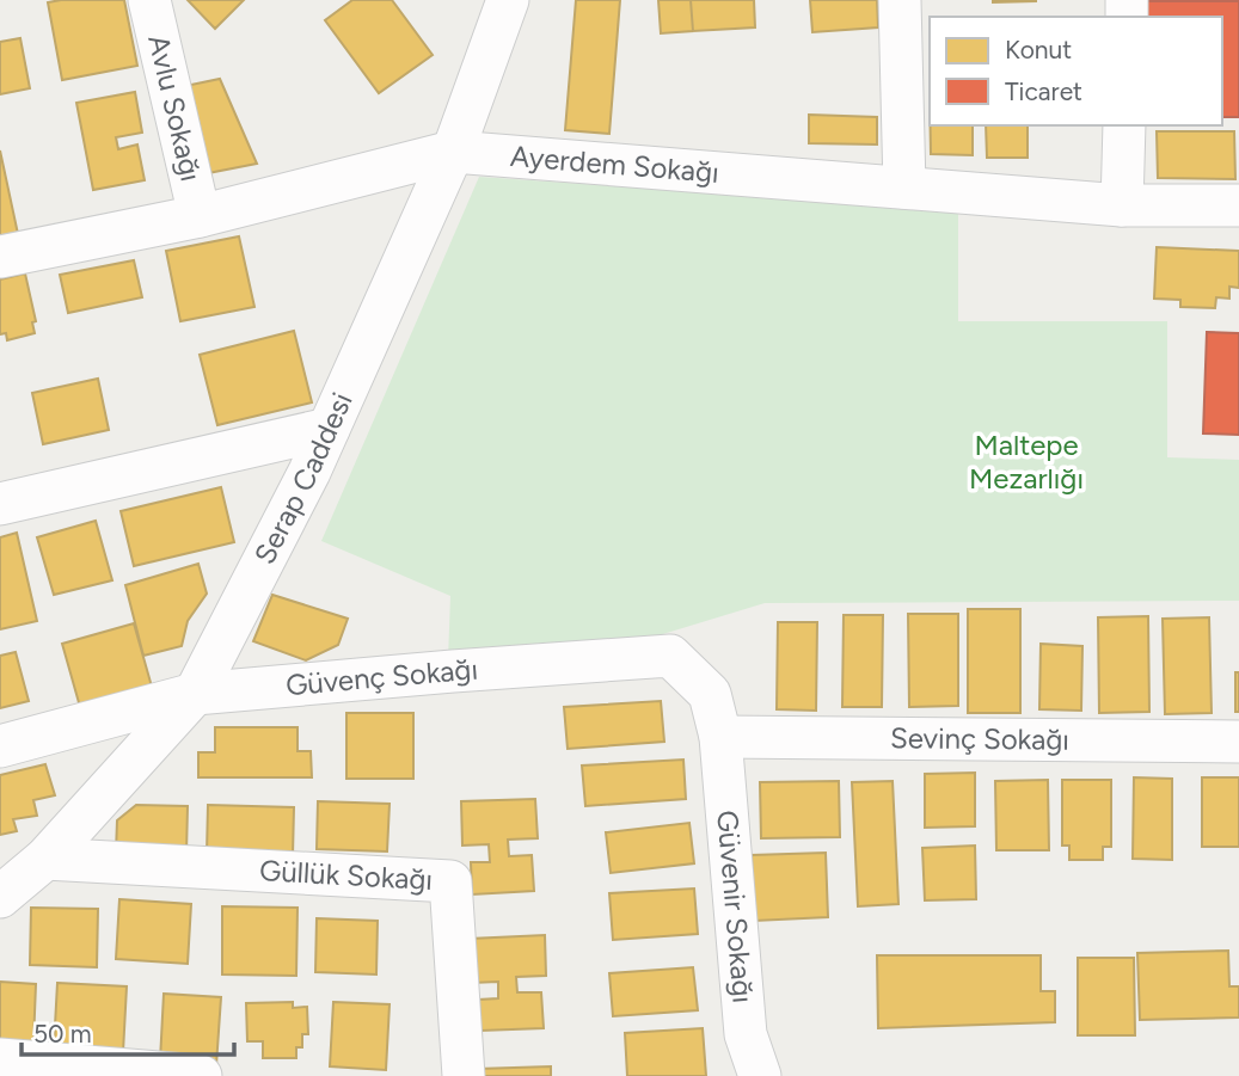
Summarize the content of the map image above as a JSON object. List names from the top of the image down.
{
  "streets": {
    "street": [
      "Avlu Sokağı",
      "Ayerdem Sokağı",
      "Serap Caddesi",
      "Güvenç Sokağı",
      "Sevinç Sokağı",
      "Güllük Sokağı",
      "Güvenir Sokağı"
    ]
  },
  "crossings": [
    ["Avlu Sokağı", "Ayerdem Sokağı"],
    ["Ayerdem Sokağı", "Serap Caddesi"],
    ["Serap Caddesi", "Güvenç Sokağı"],
    ["Serap Caddesi", "Güllük Sokağı"],
    ["Güvenç Sokağı", "Sevinç Sokağı"],
    ["Güvenç Sokağı", "Güvenir Sokağı"],
    ["Sevinç Sokağı", "Güvenir Sokağı"]
  ],
  "parks": ["Maltepe Mezarlığı"],
  "legend": ["Konut", "Ticaret"],
  "scale_bar": "50 m"
}
